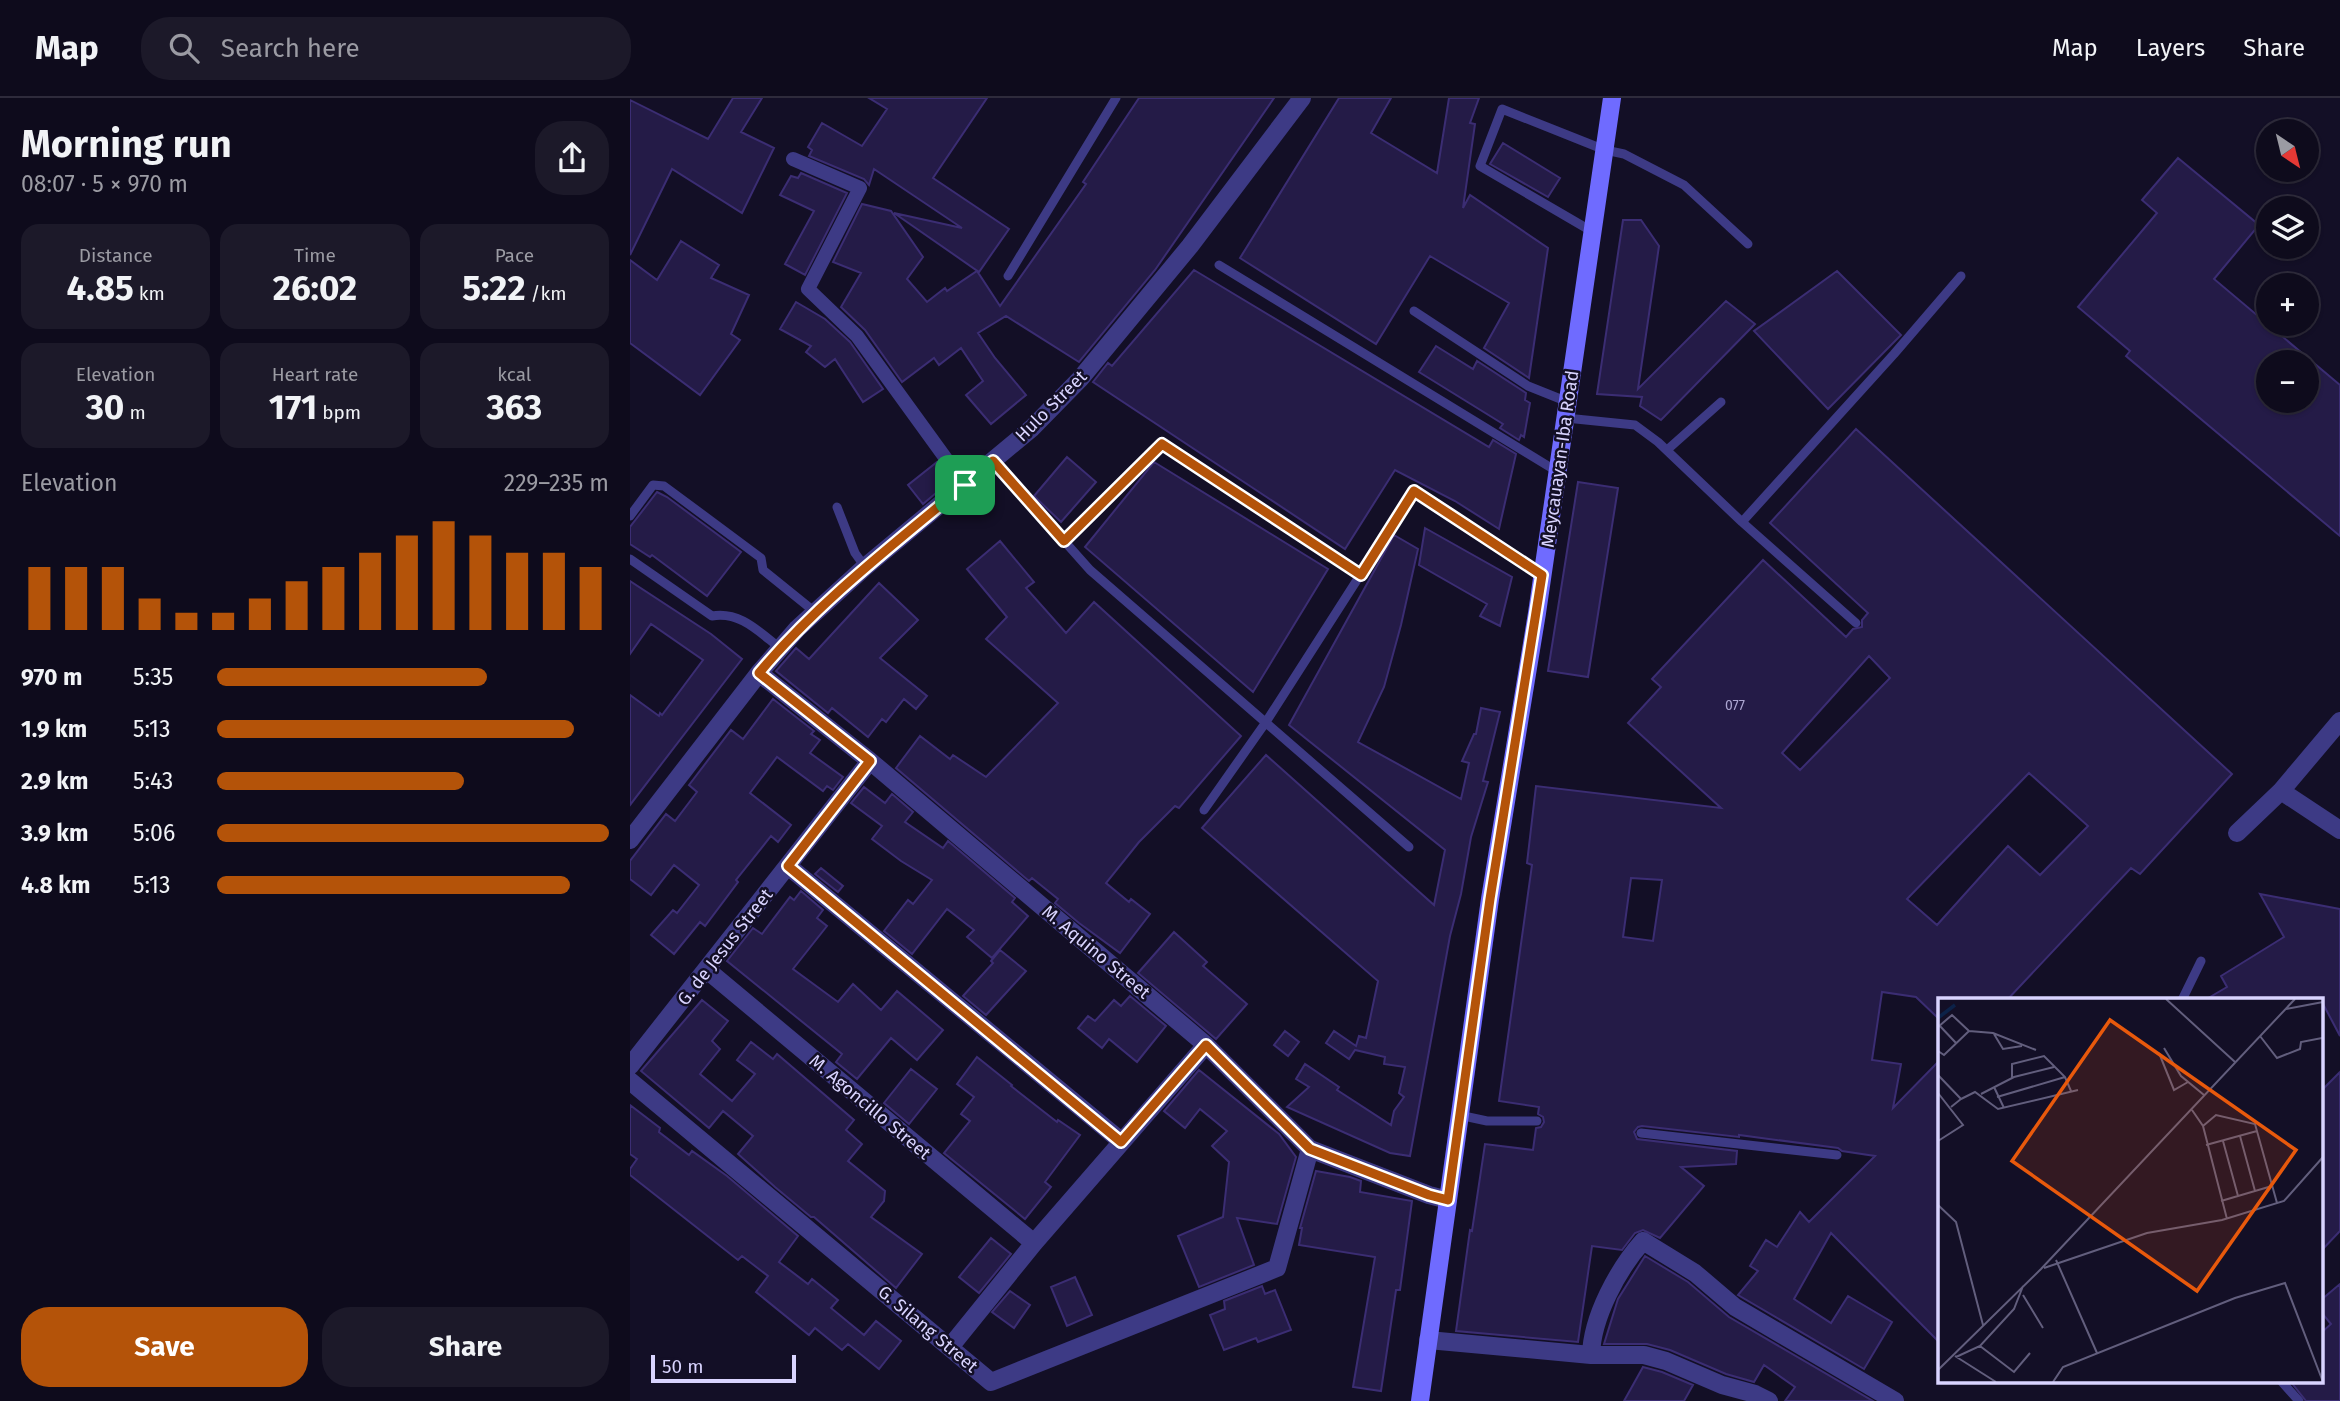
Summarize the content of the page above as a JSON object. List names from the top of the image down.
{
  "streets": {
    "main road": ["Meycauayan-Iba Road"],
    "street": [
      "Hulo Street",
      "G. de Jesus Street",
      "M. Aquino Street",
      "M. Agoncillo Street",
      "G. Silang Street"
    ]
  },
  "crossings": [
    ["Hulo Street", "M. Aquino Street"],
    ["Meycauayan-Iba Road", "M. Aquino Street"],
    ["G. de Jesus Street", "M. Aquino Street"],
    ["G. de Jesus Street", "M. Agoncillo Street"],
    ["M. Aquino Street", "G. Silang Street"]
  ],
  "house_numbers": ["077"],
  "scale_bar": "50 m",
  "north": "bottom right",
  "page": {
    "header": "Map",
    "search": "Search here",
    "nav": ["Map", "Layers", "Share"],
    "heading": ["Morning run", "08:07 · 5 × 970 m"],
    "map_buttons": ["+", "−"],
    "stats": [
      ["Distance", "4.85 km"],
      ["Time", "26:02"],
      ["Pace", "5:22 /km"],
      ["Elevation", "30 m"],
      ["Heart rate", "171 bpm"],
      ["kcal", "363"]
    ],
    "chart": ["Elevation", "229–235 m"],
    "list": [
      {
        "name": "970 m",
        "note": "5:35"
      },
      {
        "name": "1.9 km",
        "note": "5:13"
      },
      {
        "name": "2.9 km",
        "note": "5:43"
      },
      {
        "name": "3.9 km",
        "note": "5:06"
      },
      {
        "name": "4.8 km",
        "note": "5:13"
      }
    ],
    "buttons": ["Save", "Share"],
    "scale": "50 m"
  }
}
